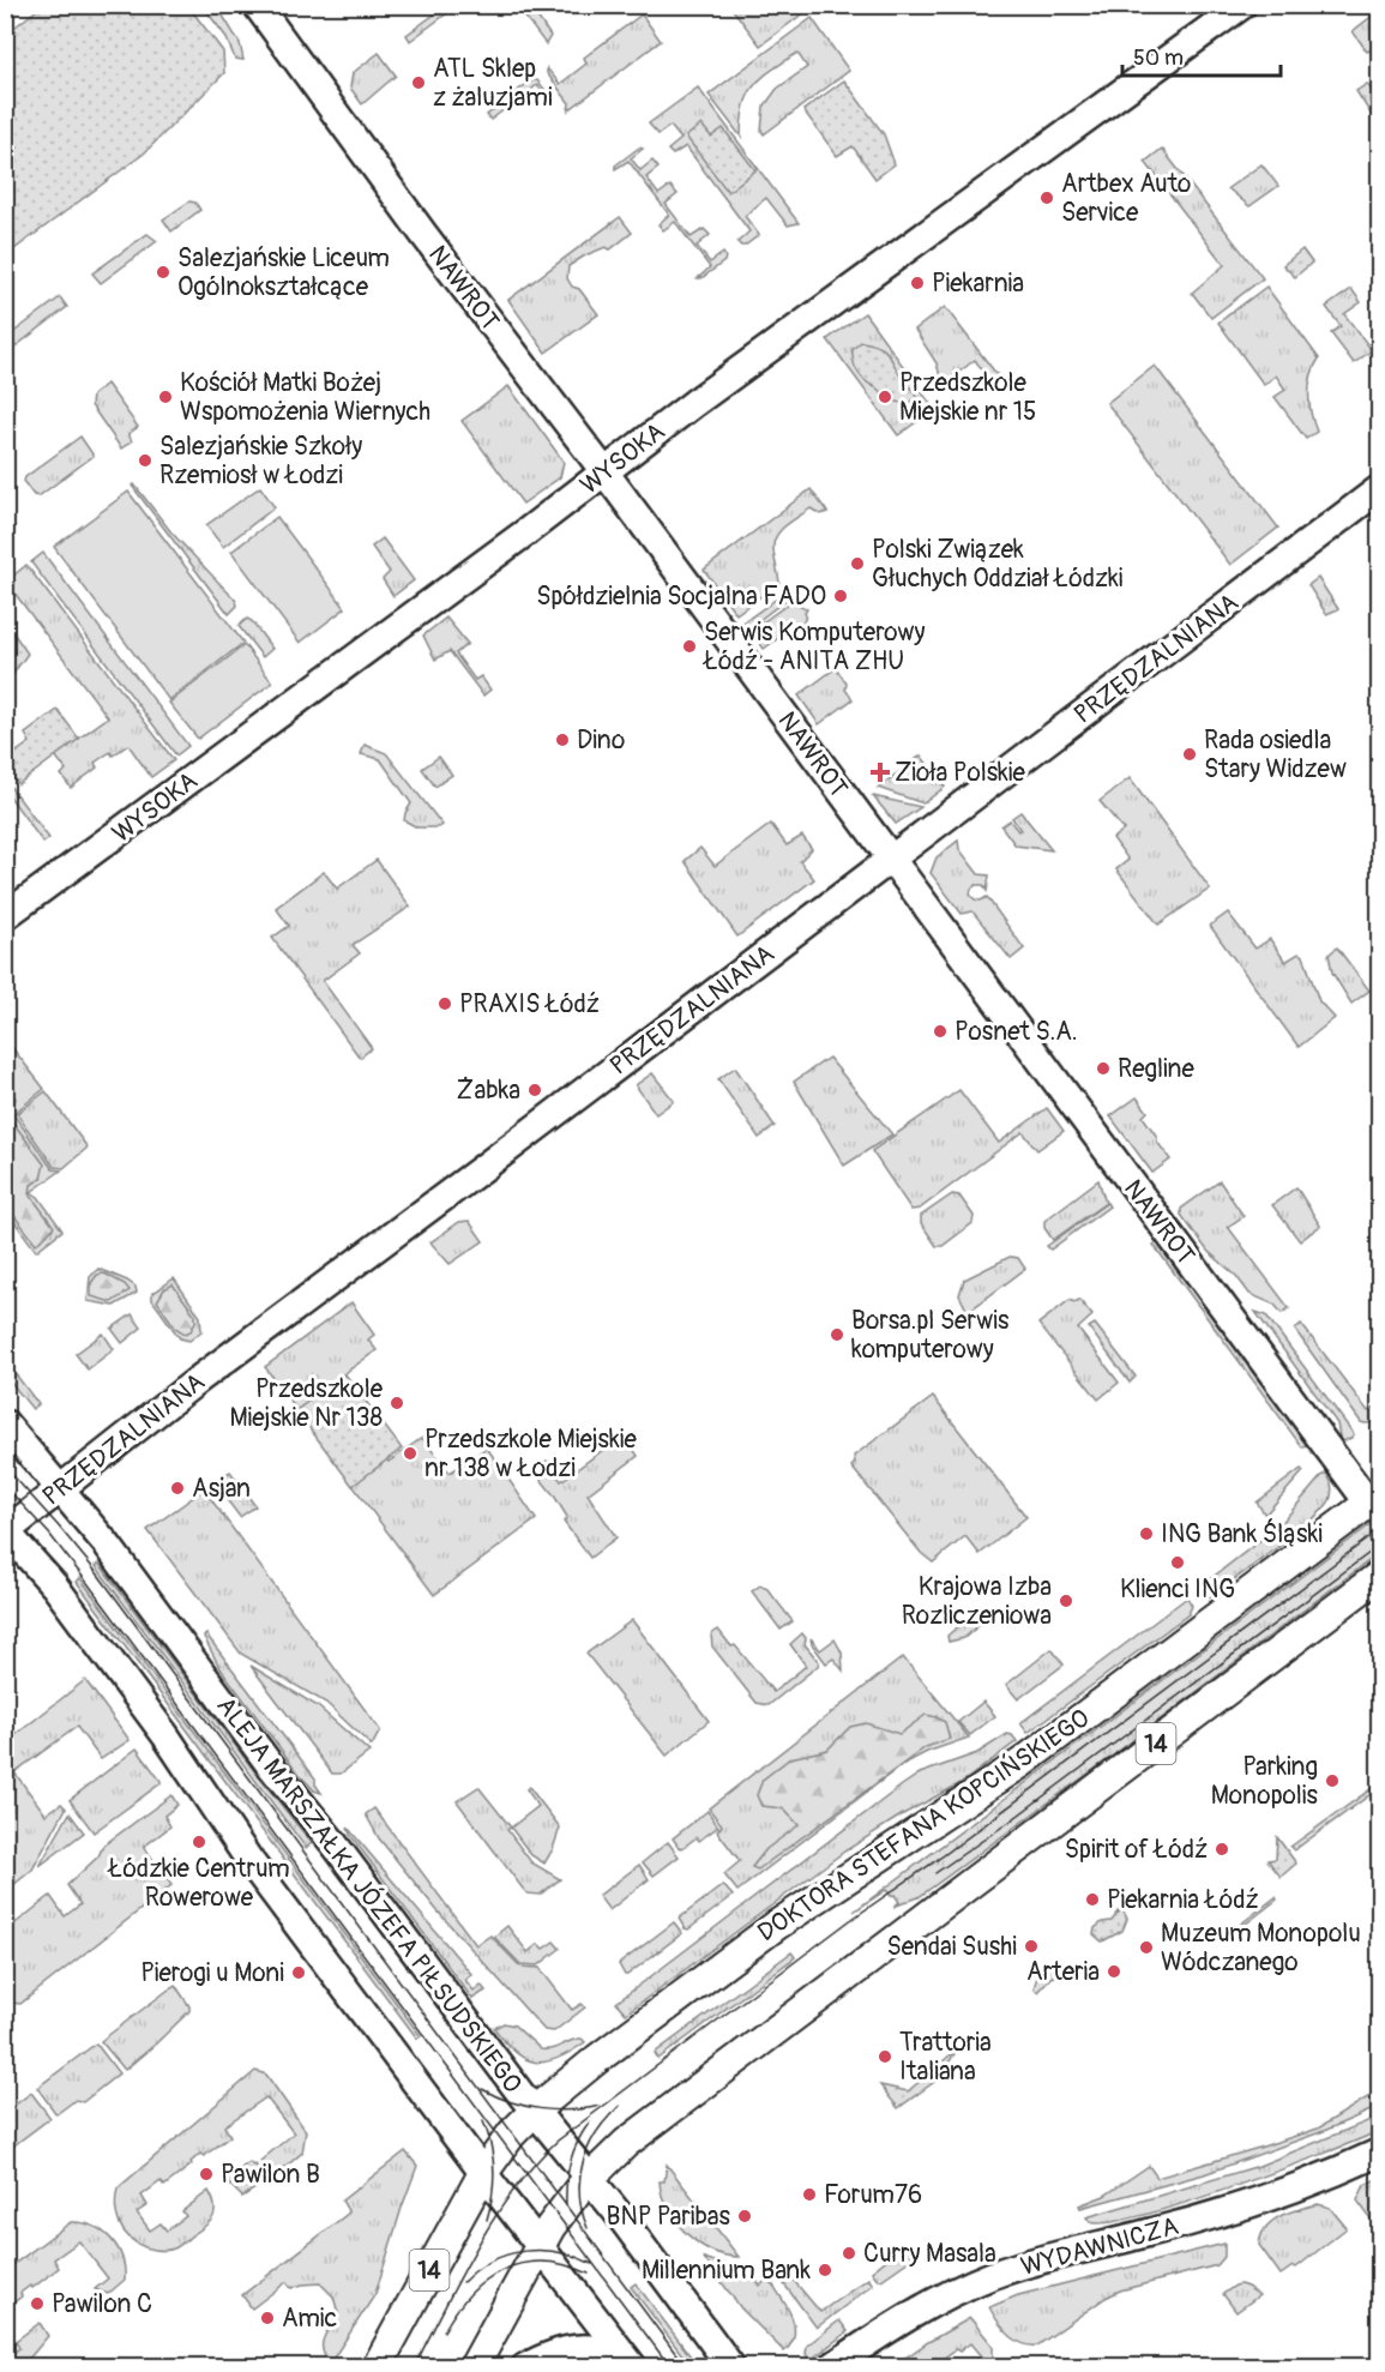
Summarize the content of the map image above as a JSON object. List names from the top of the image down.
{
  "streets": {
    "main road": ["14", "DOKTORA STEFANA KOPCIŃSKIEGO"],
    "street": [
      "NAWROT",
      "WYSOKA",
      "PRZĘDZALNIANA",
      "ALEJA MARSZAŁKA JÓZEFA PIŁSUDSKIEGO",
      "WYDAWNICZA"
    ]
  },
  "crossings": [
    ["NAWROT", "WYSOKA"],
    ["NAWROT", "PRZĘDZALNIANA"],
    ["NAWROT", "DOKTORA STEFANA KOPCIŃSKIEGO"],
    ["PRZĘDZALNIANA", "ALEJA MARSZAŁKA JÓZEFA PIŁSUDSKIEGO"],
    ["14", "DOKTORA STEFANA KOPCIŃSKIEGO"],
    ["14", "ALEJA MARSZAŁKA JÓZEFA PIŁSUDSKIEGO"],
    ["DOKTORA STEFANA KOPCIŃSKIEGO", "ALEJA MARSZAŁKA JÓZEFA PIŁSUDSKIEGO"]
  ],
  "places": {
    "other": [
      "ATL Sklep z żaluzjami",
      "Artbex Auto Service",
      "Salezjańskie Liceum Ogólnokształcące",
      "Piekarnia",
      "Kościół Matki Bożej Wspomożenia Wiernych",
      "Przedszkole Miejskie nr 15",
      "Salezjańskie Szkoły Rzemiosł w Łodzi",
      "Polski Związek Głuchych Oddział Łódzki",
      "Spółdzielnia Socjalna FADO",
      "Serwis Komputerowy Łódź - ANITA ZHU",
      "Dino",
      "Rada osiedla Stary Widzew",
      "PRAXIS Łódź",
      "Posnet S.A.",
      "Regline",
      "Żabka",
      "Borsa.pl Serwis komputerowy",
      "Przedszkole Miejskie Nr 138",
      "Przedszkole Miejskie nr 138 w Łodzi",
      "Asjan",
      "ING Bank Śląski",
      "Klienci ING",
      "Krajowa Izba Rozliczeniowa",
      "Parking Monopolis",
      "Łódzkie Centrum Rowerowe",
      "Spirit of Łódź",
      "Piekarnia Łódź",
      "Sendai Sushi",
      "Muzeum Monopolu Wódczanego",
      "Arteria",
      "Pierogi u Moni",
      "Trattoria Italiana",
      "Pawilon B",
      "Forum76",
      "BNP Paribas",
      "Curry Masala",
      "Millennium Bank",
      "Pawilon C",
      "Amic"
    ],
    "health": ["Zioła Polskie"]
  },
  "scale_bar": "50 m"
}
